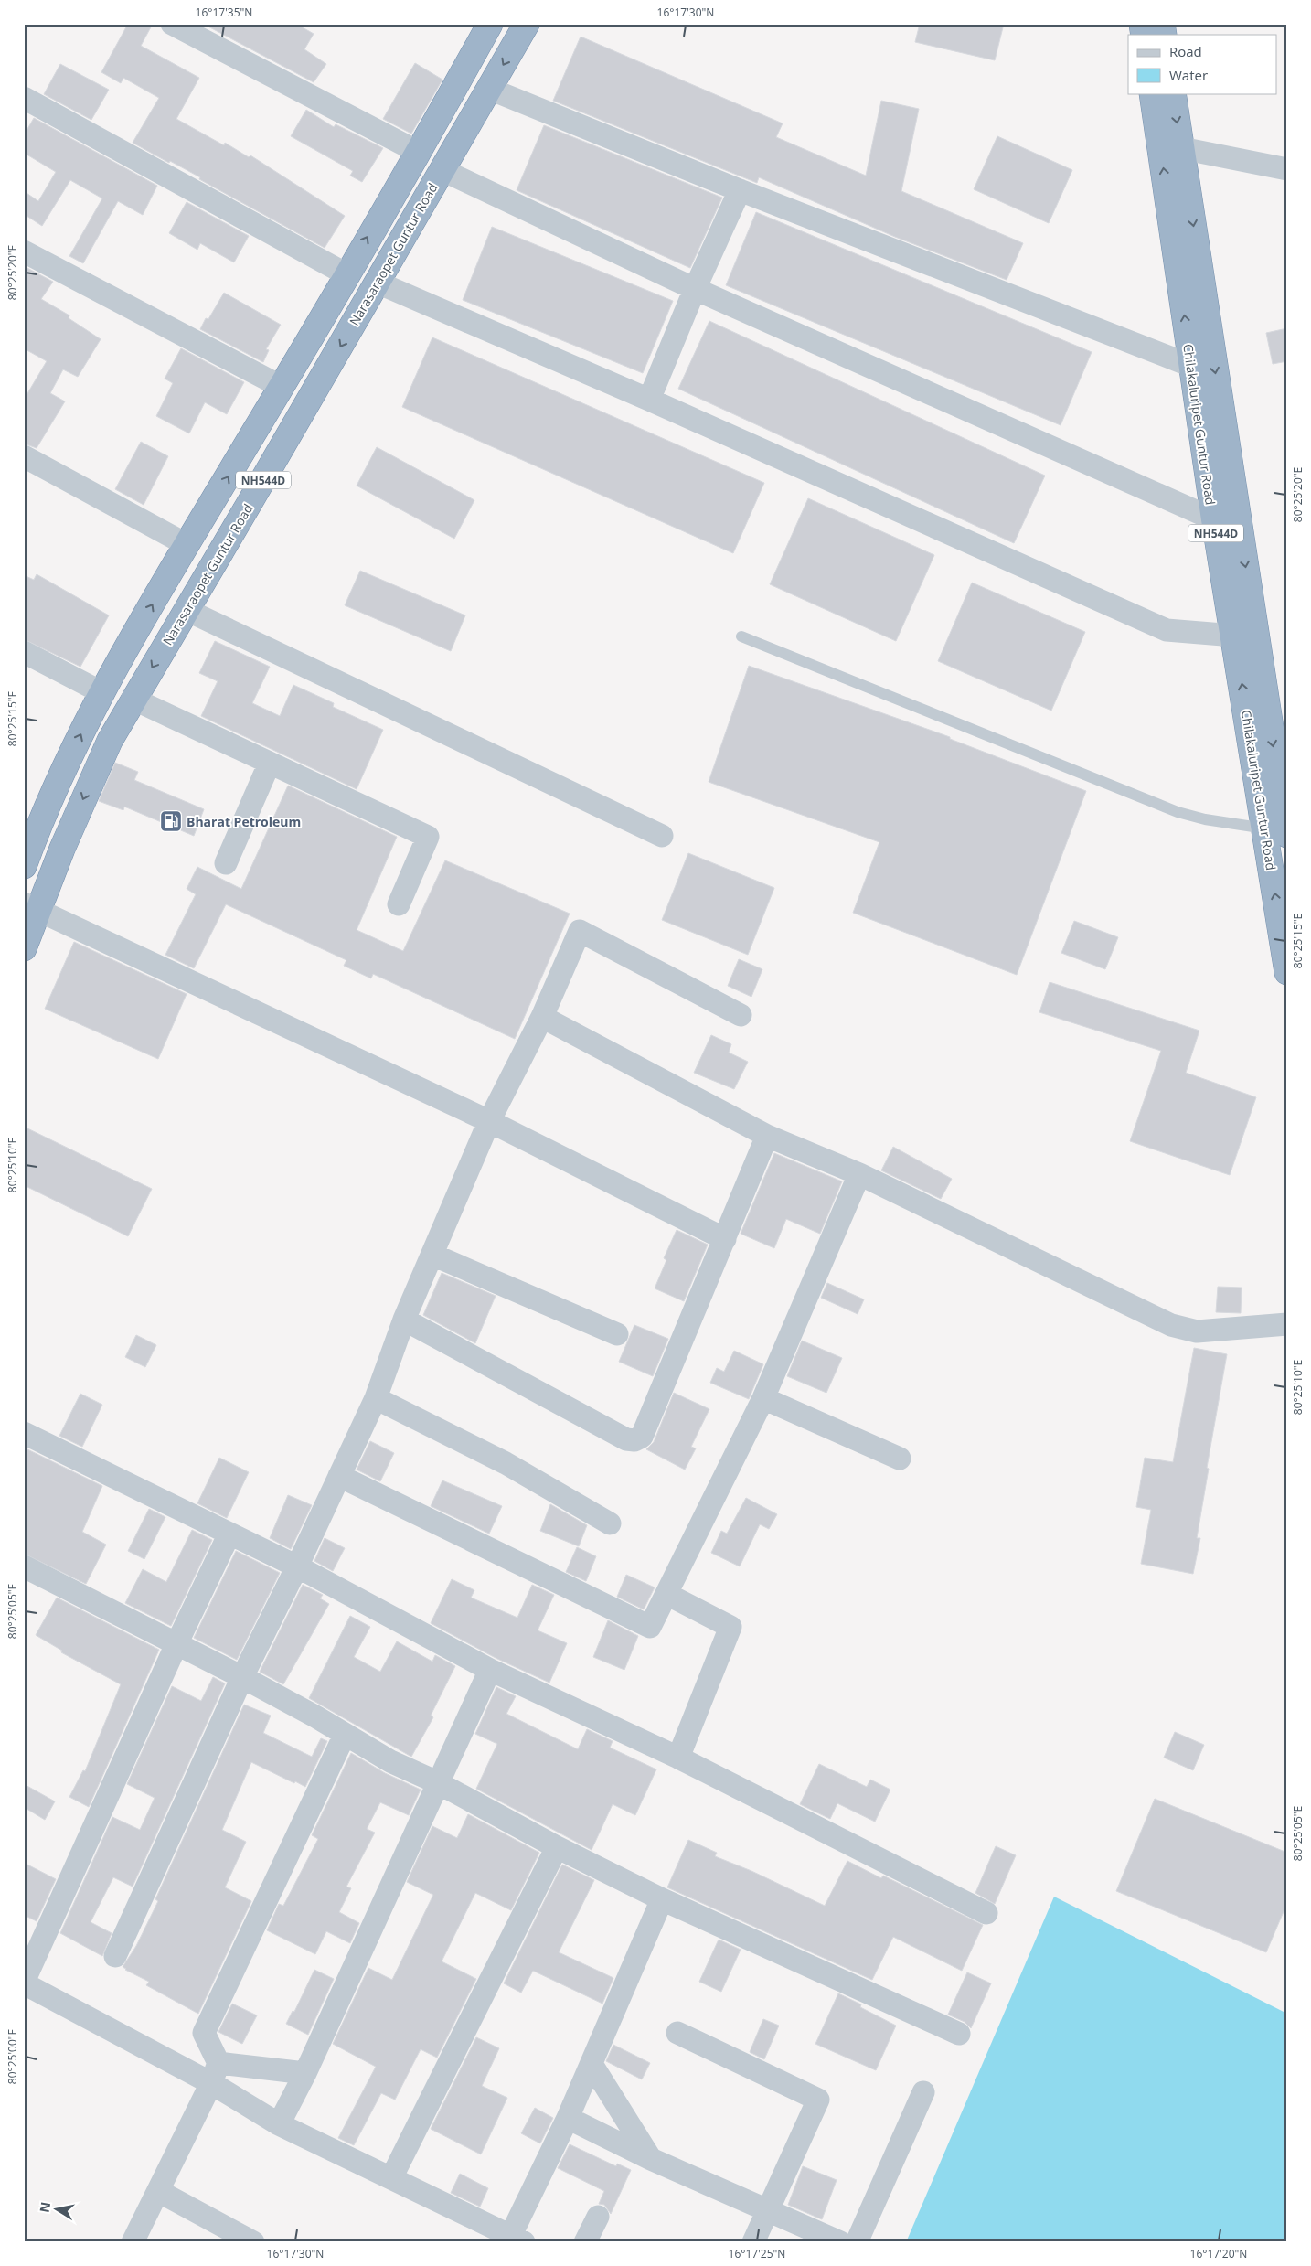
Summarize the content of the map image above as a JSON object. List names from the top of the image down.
{
  "streets": {
    "highway": ["Narasaraopet Guntur Road", "Chilakaluripet Guntur Road", "NH544D"]
  },
  "places": {
    "fuel station": ["Bharat Petroleum"]
  },
  "legend": ["Road", "Water"],
  "north": "left",
  "coordinates": [
    "16°17'35\"N",
    "16°17'30\"N",
    "80°25'20\"E",
    "80°25'15\"E",
    "80°25'10\"E",
    "80°25'05\"E",
    "80°25'00\"E",
    "16°17'25\"N",
    "16°17'20\"N"
  ]
}
